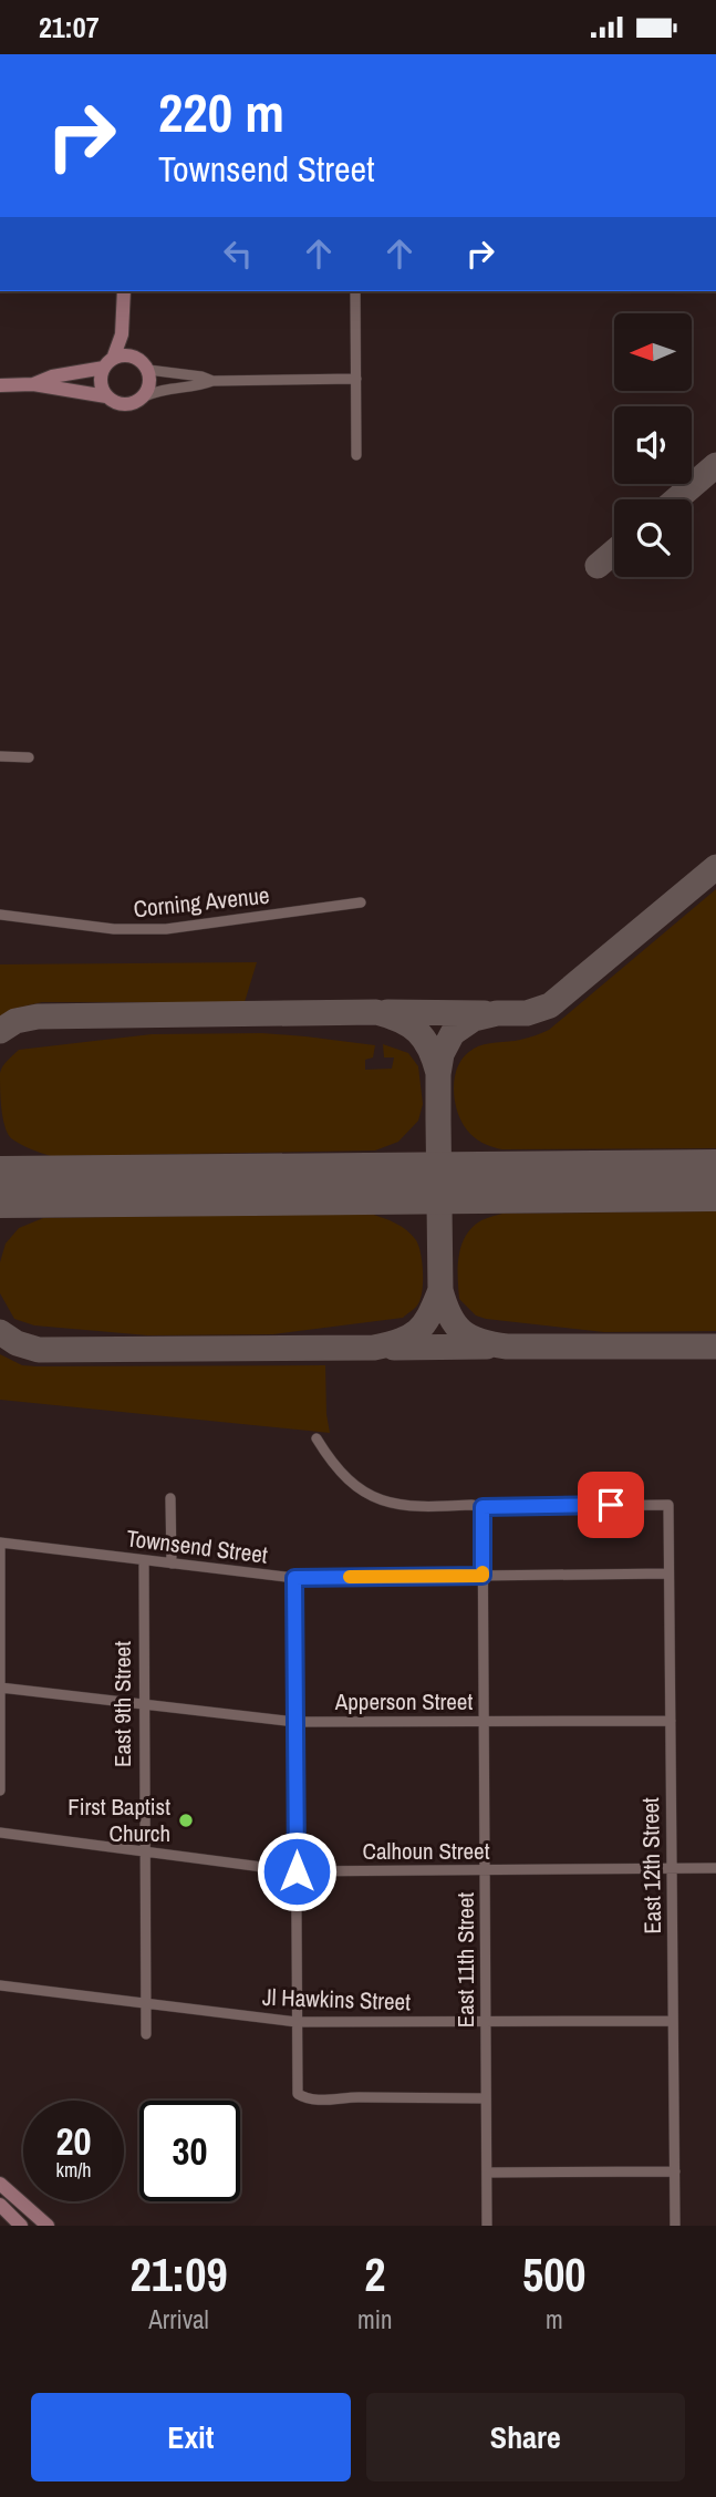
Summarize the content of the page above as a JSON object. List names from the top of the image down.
{
  "streets": {
    "street": [
      "Corning Avenue",
      "Townsend Street",
      "Apperson Street",
      "East 9th Street",
      "Calhoun Street",
      "East 12th Street",
      "East 11th Street",
      "Jl Hawkins Street"
    ]
  },
  "crossings": [
    ["Townsend Street", "East 9th Street"],
    ["Townsend Street", "East 12th Street"],
    ["Townsend Street", "East 11th Street"],
    ["Apperson Street", "East 9th Street"],
    ["Apperson Street", "East 12th Street"],
    ["Apperson Street", "East 11th Street"],
    ["East 9th Street", "Calhoun Street"],
    ["East 9th Street", "Jl Hawkins Street"],
    ["Calhoun Street", "East 12th Street"],
    ["Calhoun Street", "East 11th Street"],
    ["East 12th Street", "East 11th Street"],
    ["East 12th Street", "Jl Hawkins Street"],
    ["East 11th Street", "Jl Hawkins Street"]
  ],
  "places": ["First Baptist Church"],
  "north": "left",
  "page": {
    "status": "21:07",
    "turn": ["220 m", "Townsend Street"],
    "speed": "20 km/h",
    "limit": "30",
    "eta": [
      "21:09",
      "Arrival",
      "2",
      "min",
      "500",
      "m"
    ],
    "buttons": ["Exit", "Share"]
  }
}
